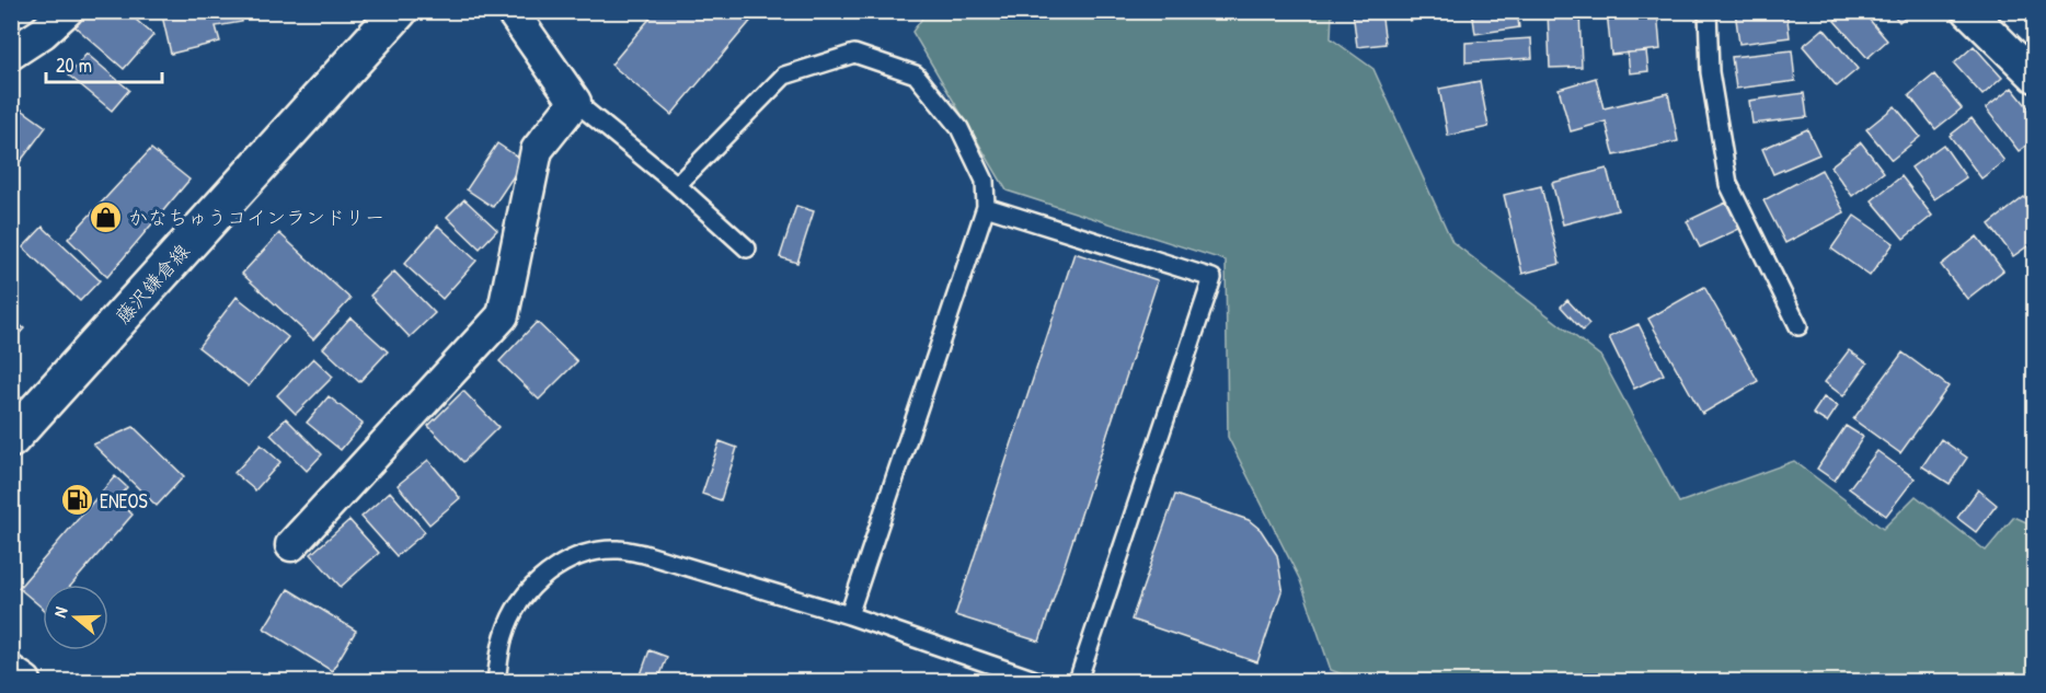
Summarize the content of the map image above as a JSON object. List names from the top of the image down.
{
  "streets": {
    "main road": ["藤沢鎌倉線"]
  },
  "places": {
    "shop": ["かなちゅうコインランドリー"],
    "fuel station": ["ENEOS"]
  },
  "scale_bar": "20 m",
  "north": "left"
}
